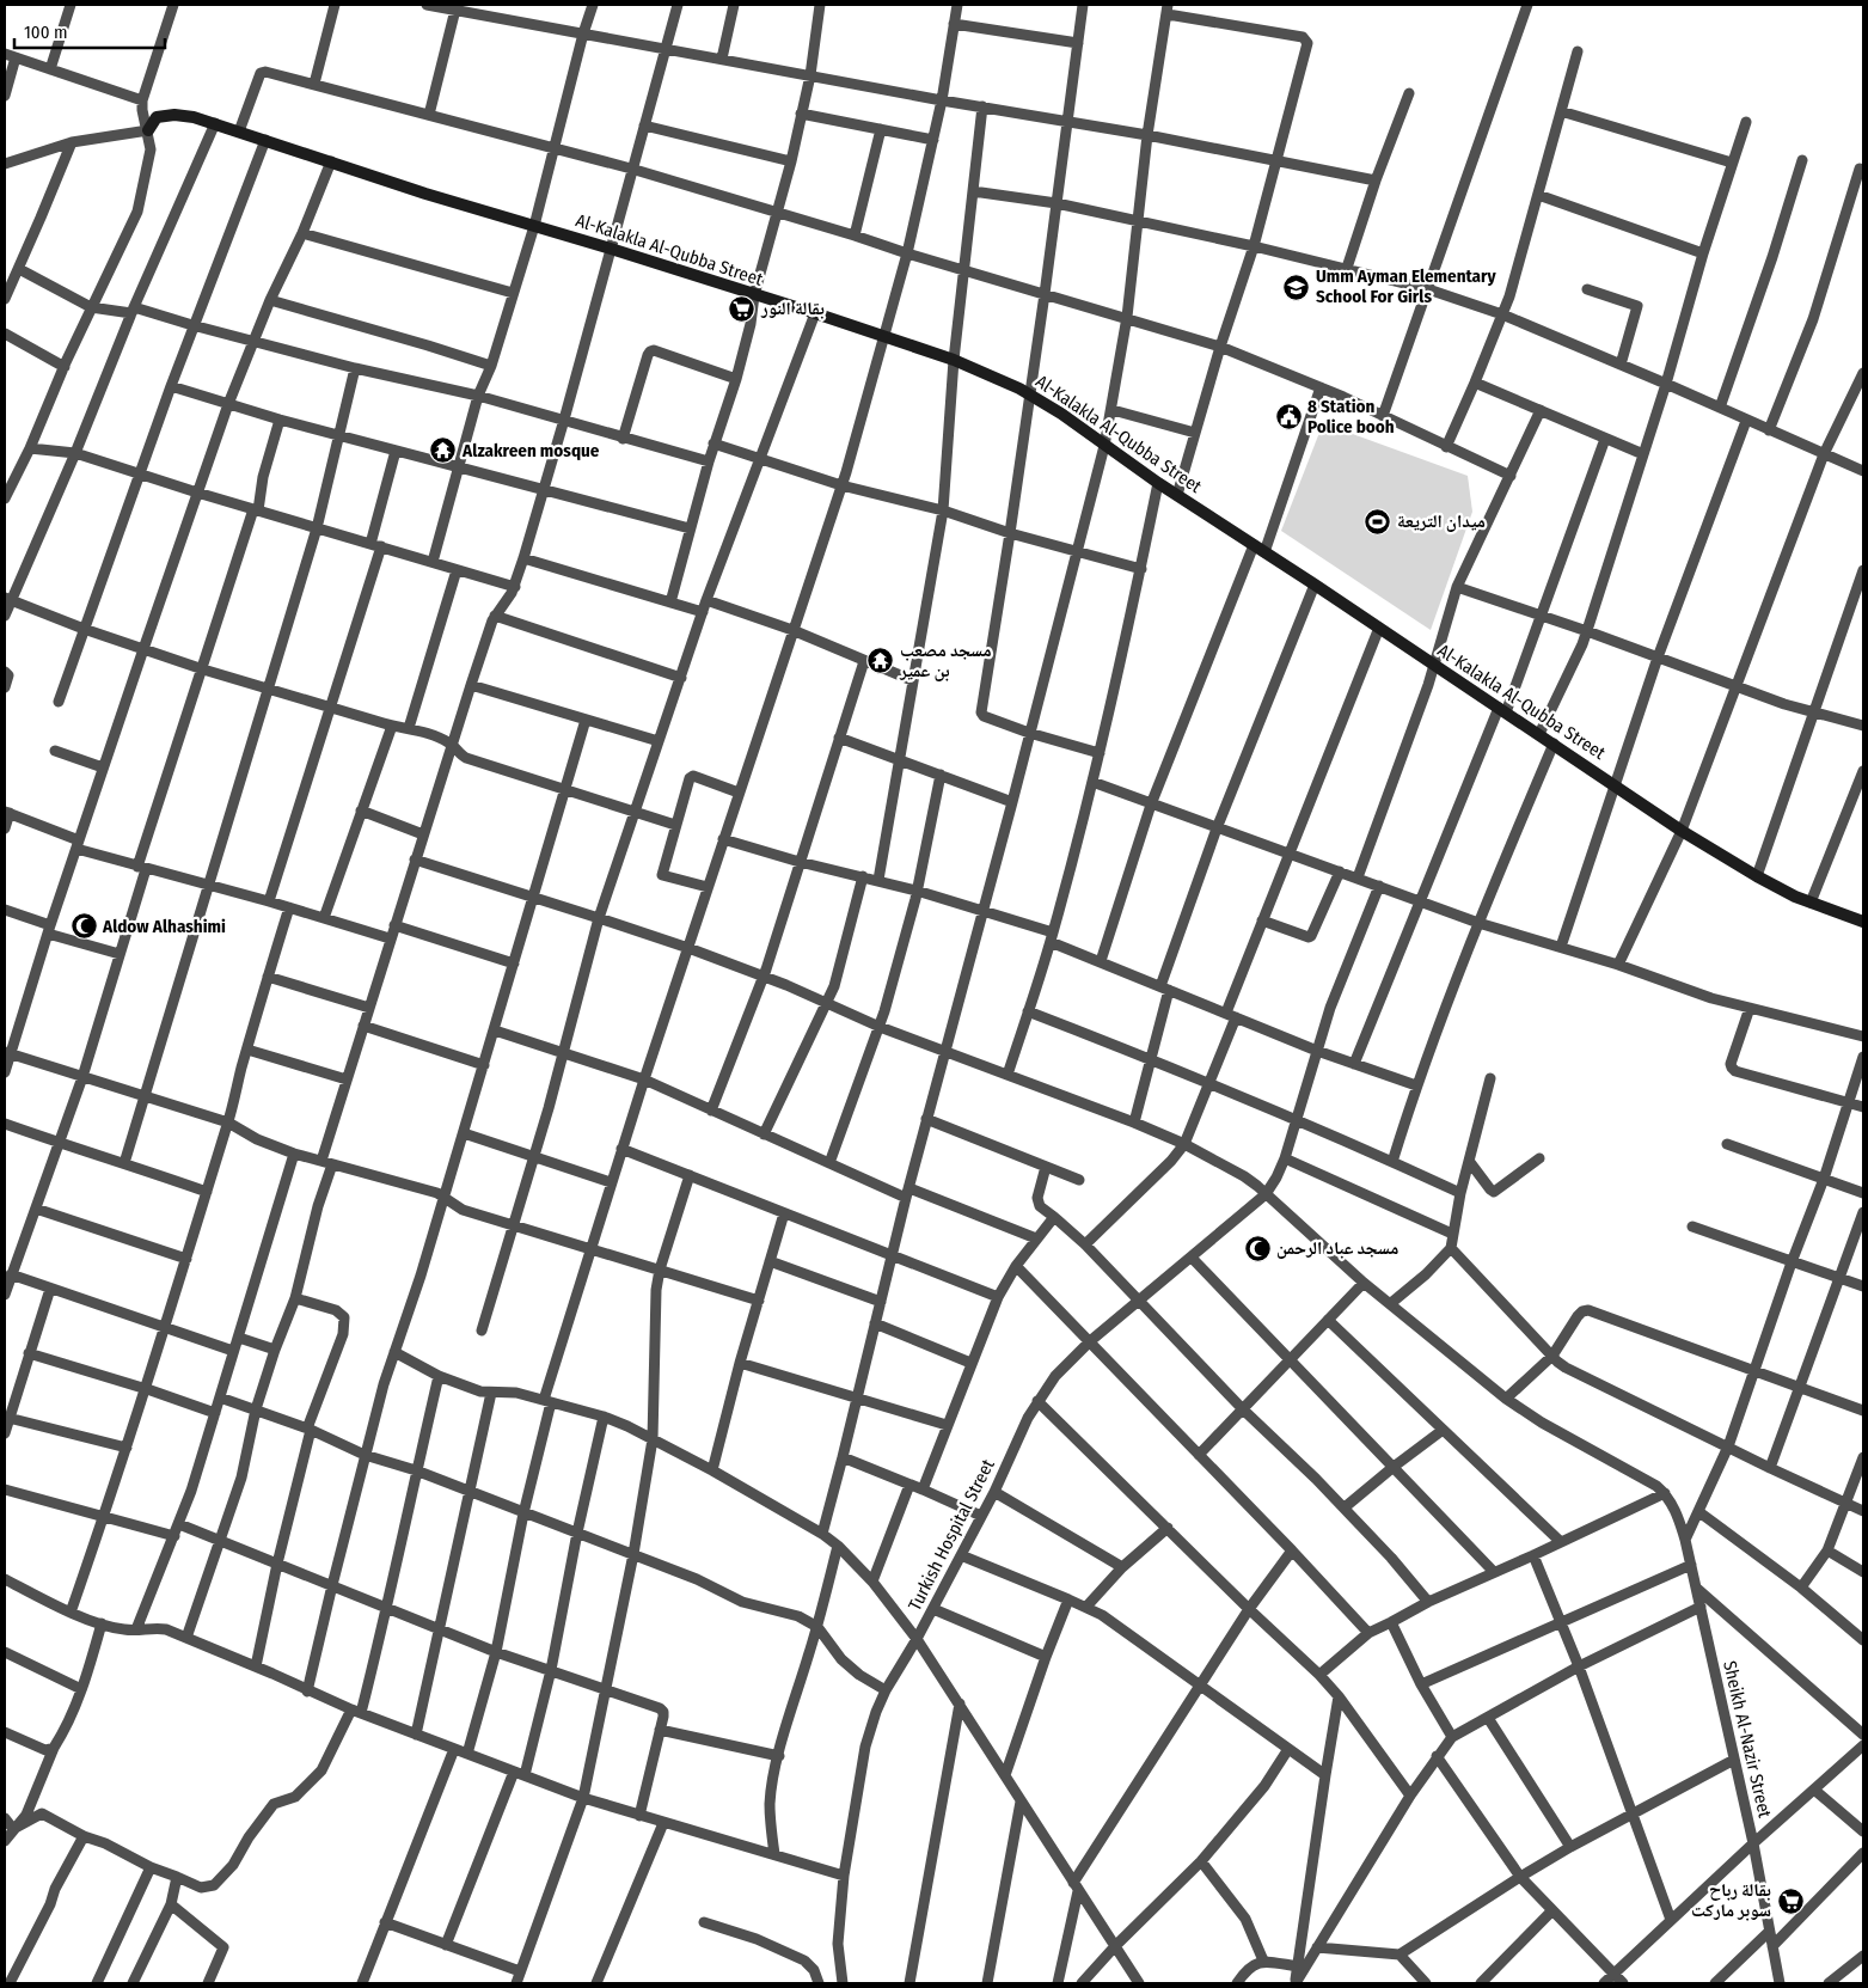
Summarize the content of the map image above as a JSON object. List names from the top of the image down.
{
  "streets": {
    "street": ["Al-Kalakla Al-Qubba Street", "Turkish Hospital Street", "Sheikh Al-Nazir Street"]
  },
  "places": {
    "school or university": ["Umm Ayman Elementary School For Girls"],
    "supermarket": ["بقالة النور", "بقالة رباح سوبر ماركت"],
    "public building": ["8 Station Police booh"],
    "temple": ["Alzakreen mosque", "مسجد مصعب بن عمير"],
    "sports": ["ميدان التريعة"],
    "mosque": ["Aldow Alhashimi", "مسجد عباد الرحمن"]
  },
  "scale_bar": "100 m"
}
